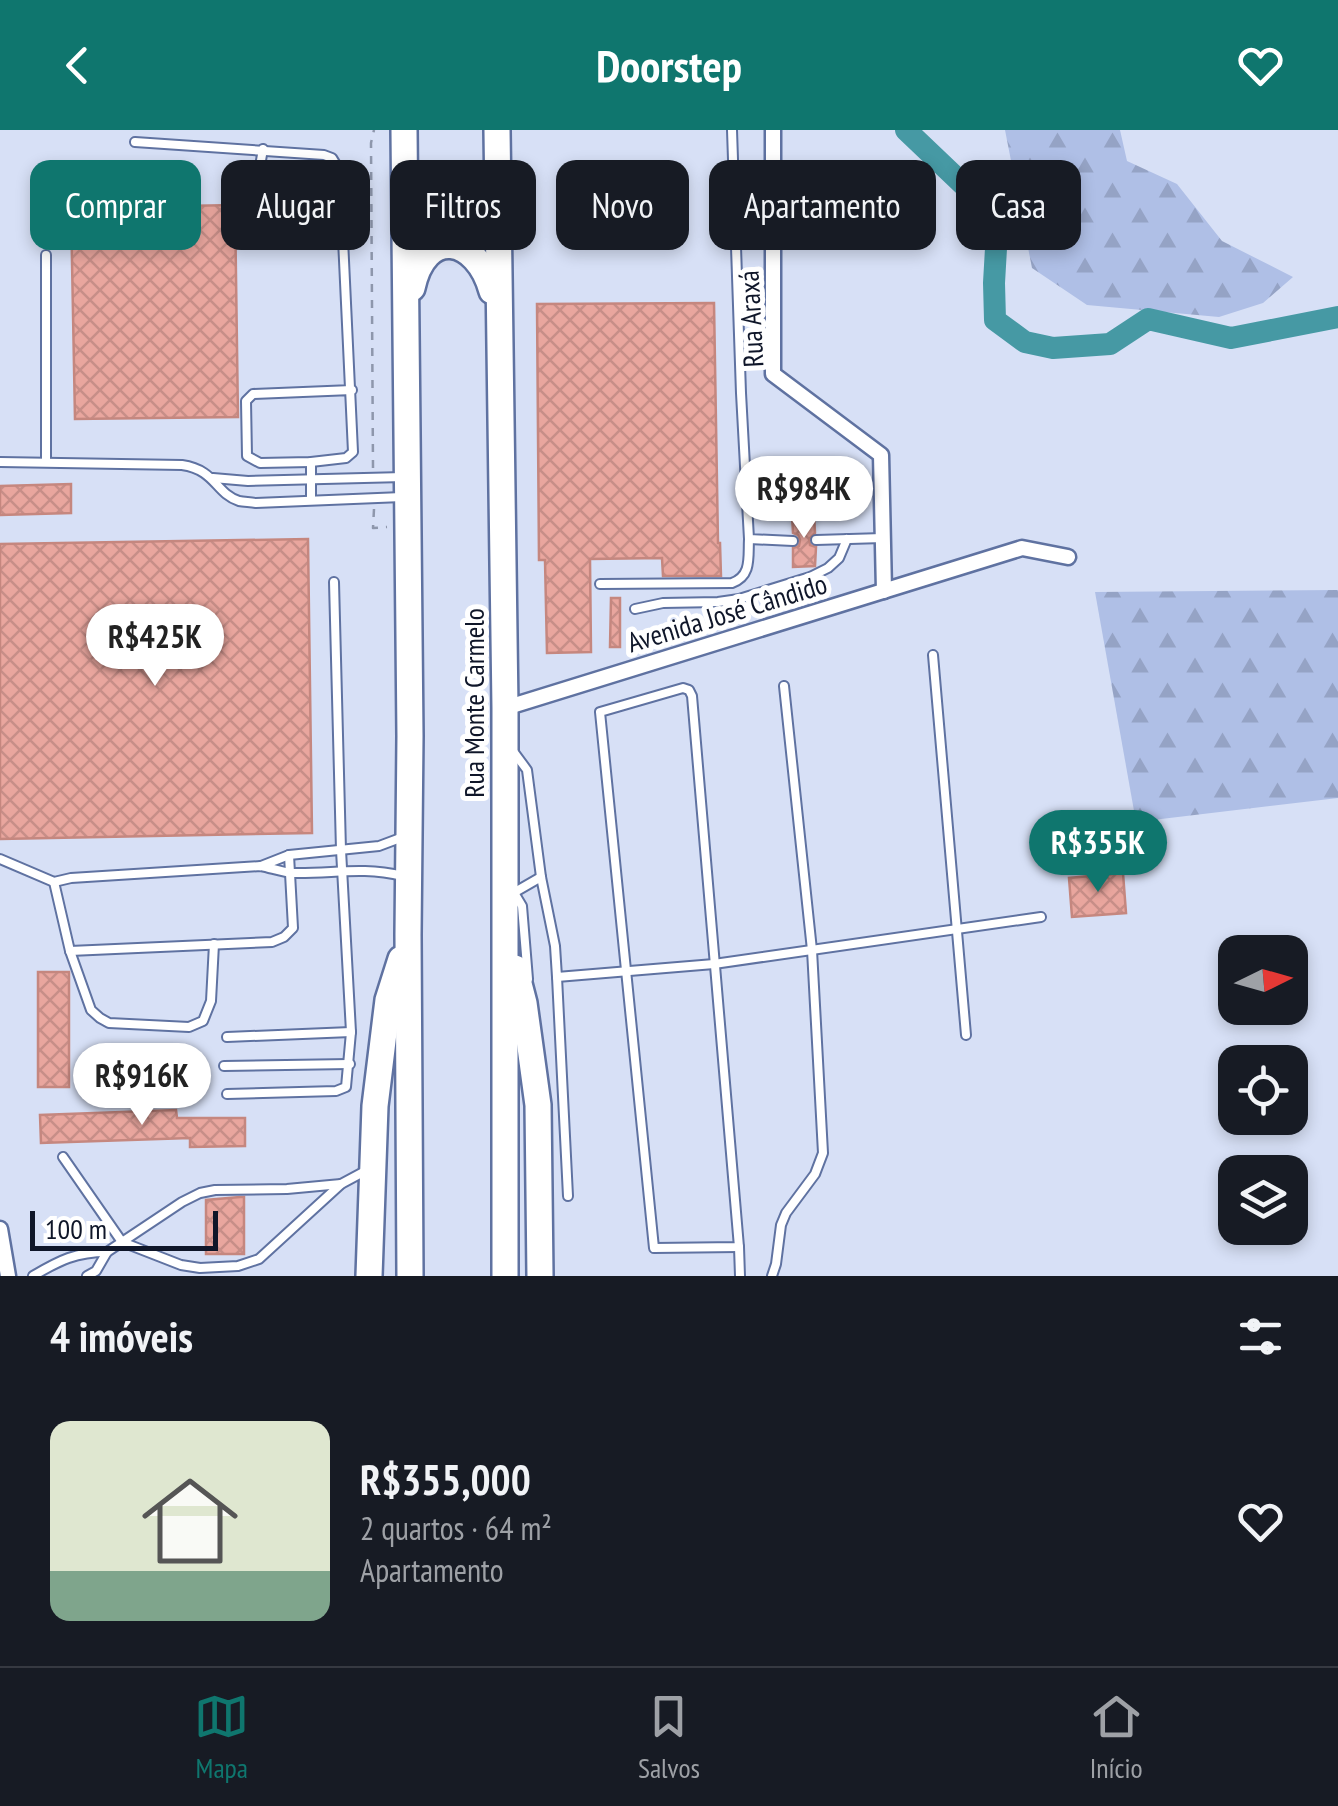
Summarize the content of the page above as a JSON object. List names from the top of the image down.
{
  "streets": {
    "highway": ["Rua Monte Carmelo"],
    "street": ["Rua Araxá", "Avenida José Cândido"]
  },
  "crossings": [
    ["Avenida José Cândido", "Rua Monte Carmelo"]
  ],
  "scale_bar": "100 m",
  "north": "right",
  "page": {
    "header": "Doorstep",
    "chip": [
      "Comprar",
      "Alugar",
      "Filtros",
      "Novo",
      "Apartamento",
      "Casa"
    ],
    "price": [
      "R$984K",
      "R$425K",
      "R$355K",
      "R$916K"
    ],
    "scale": "100 m",
    "heading": "4 imóveis",
    "list": [
      {
        "name": "R$355,000",
        "note": "2 quartos · 64 m² · Apartamento"
      }
    ],
    "tabs": ["Mapa", "Salvos", "Início"]
  }
}
